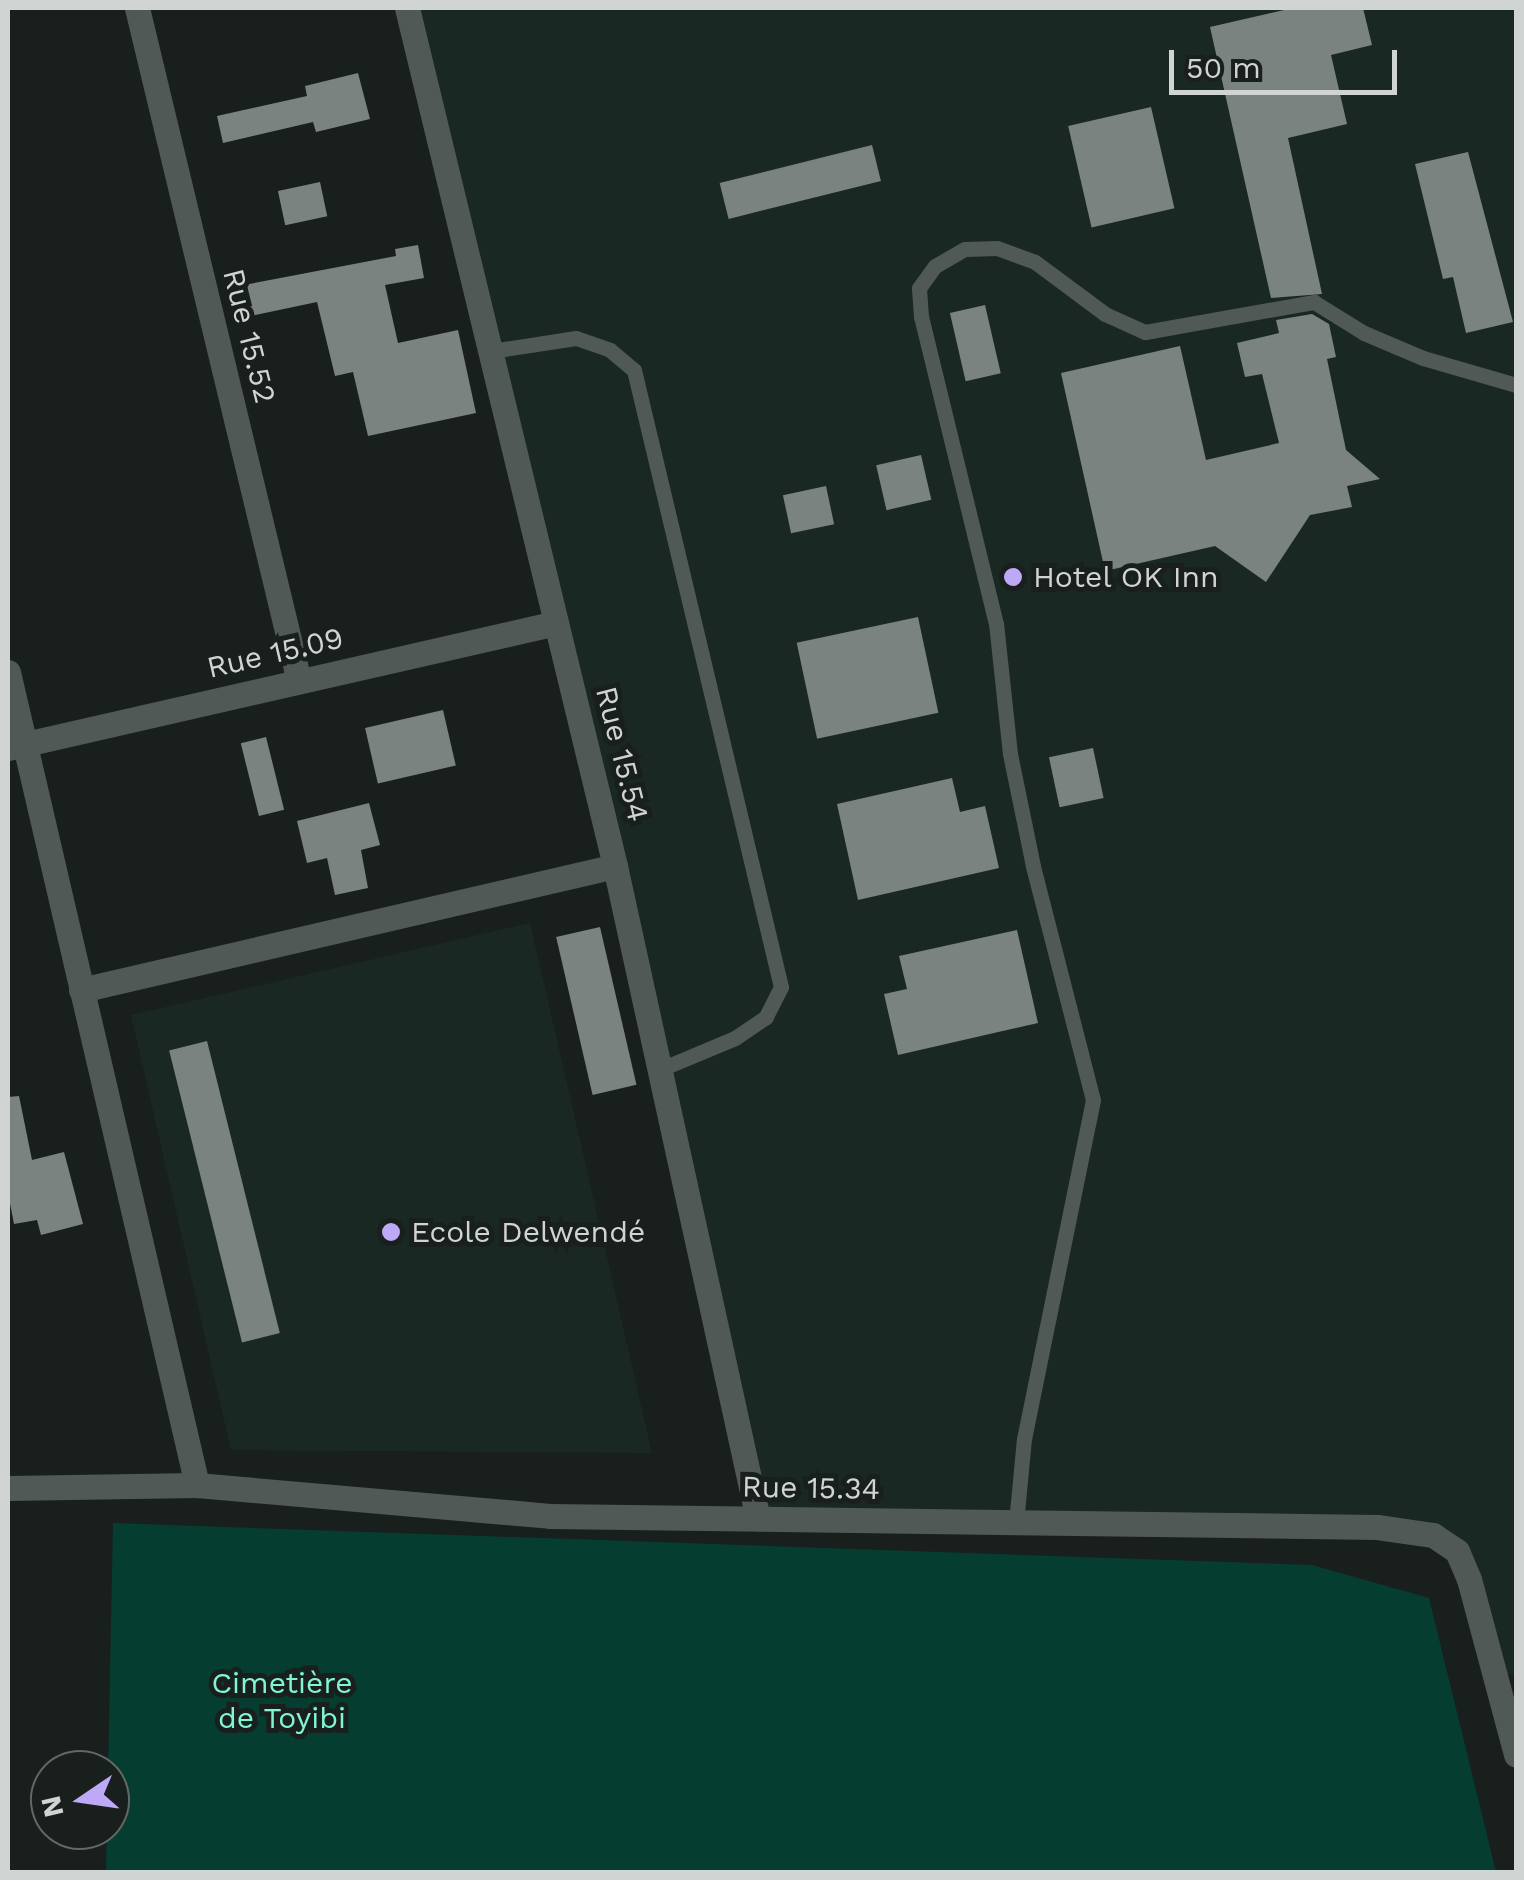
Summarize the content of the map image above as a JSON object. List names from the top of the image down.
{
  "streets": {
    "street": [
      "Rue 15.52",
      "Rue 15.09",
      "Rue 15.54",
      "Rue 15.34"
    ]
  },
  "crossings": [
    ["Rue 15.52", "Rue 15.09"],
    ["Rue 15.09", "Rue 15.54"],
    ["Rue 15.54", "Rue 15.34"]
  ],
  "parks": ["Cimetière de Toyibi"],
  "places": ["Hotel OK Inn", "Ecole Delwendé"],
  "scale_bar": "50 m",
  "north": "left"
}
